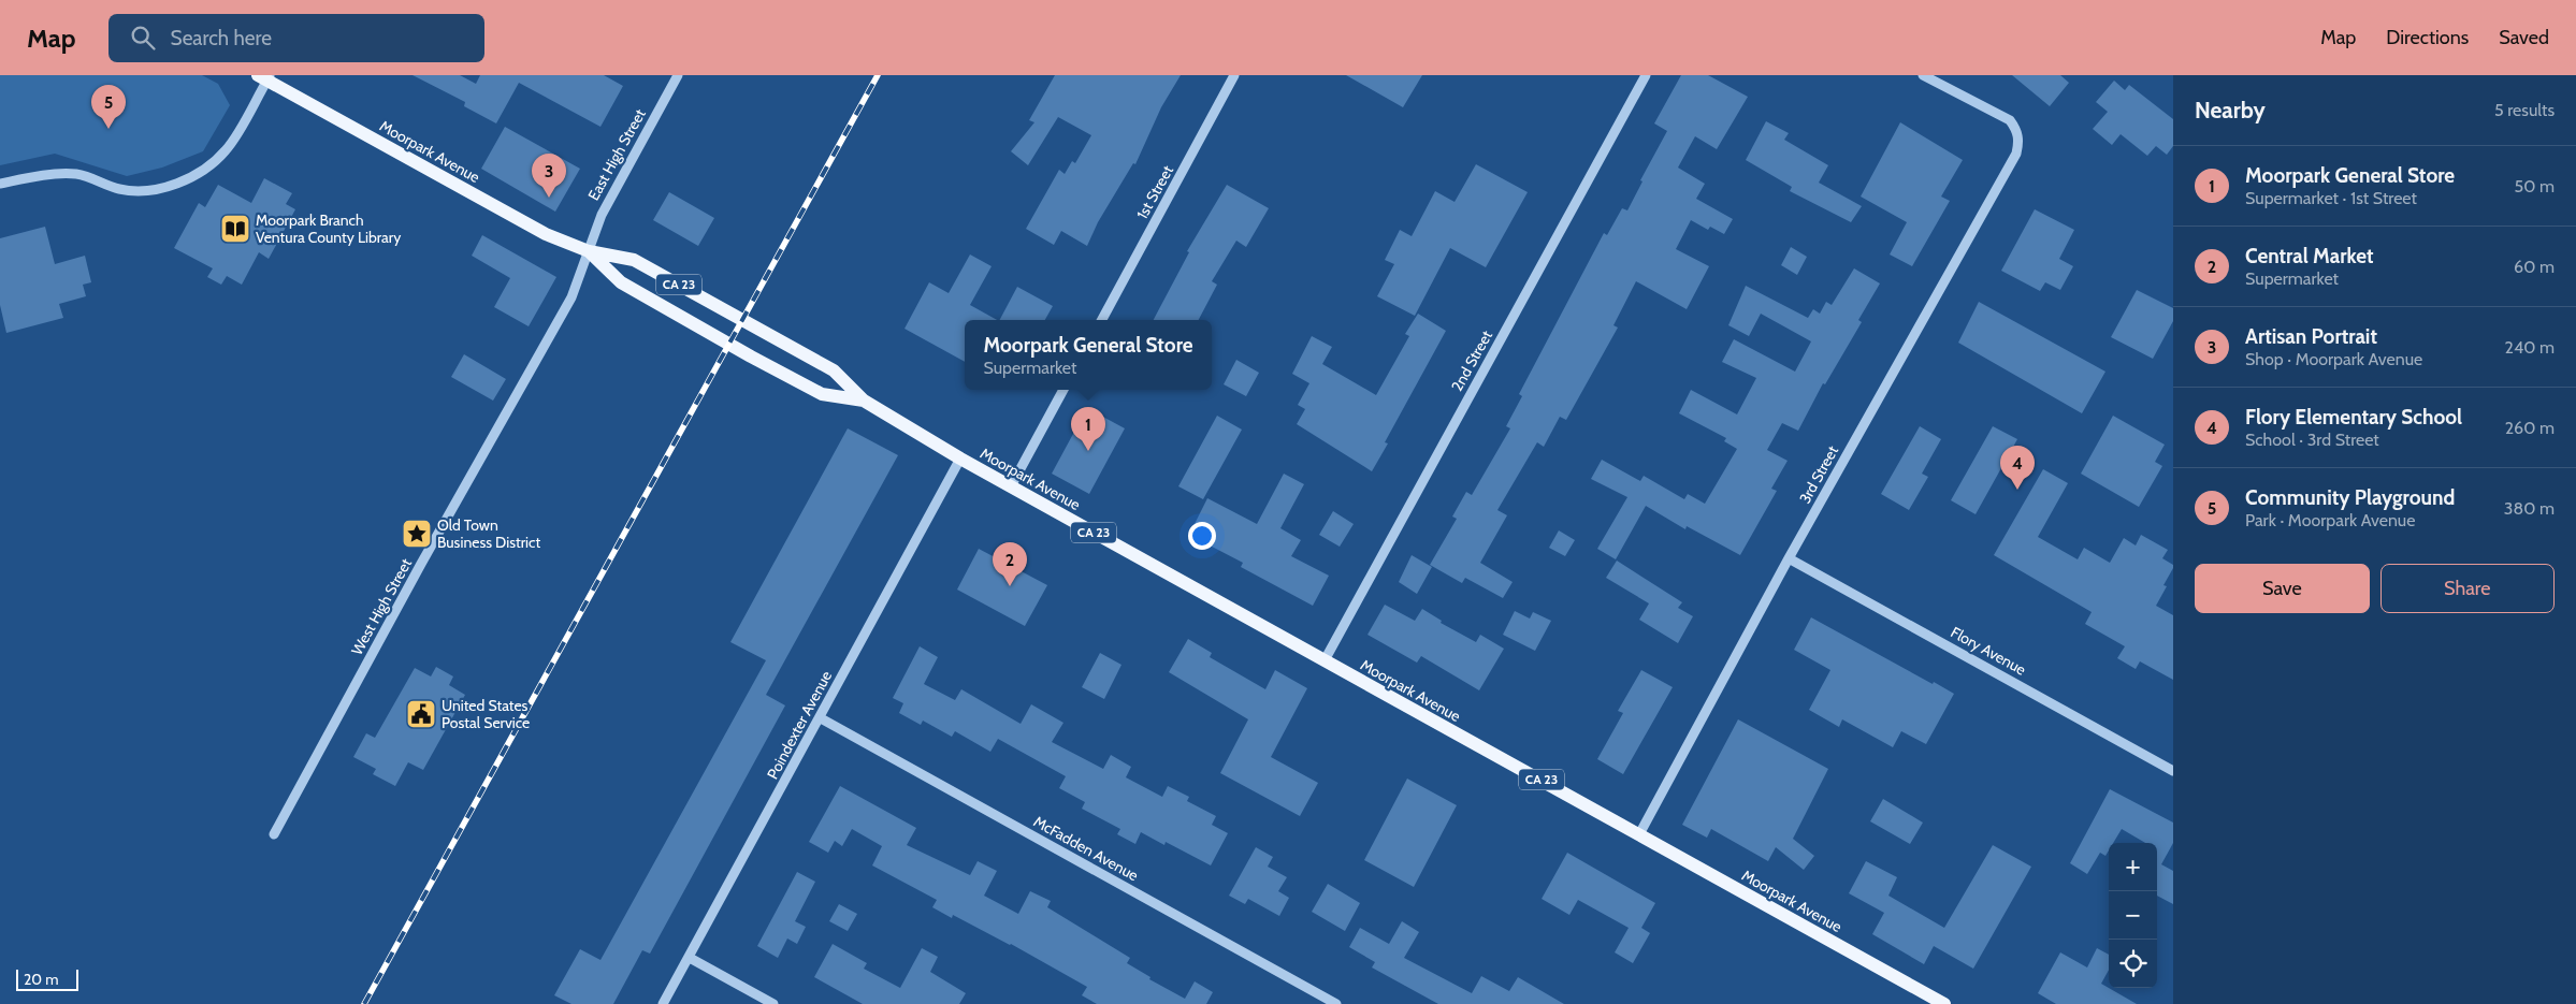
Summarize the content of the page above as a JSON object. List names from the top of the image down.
{
  "streets": {
    "main road": ["Moorpark Avenue", "CA 23"],
    "street": [
      "East High Street",
      "1st Street",
      "2nd Street",
      "3rd Street",
      "West High Street",
      "Flory Avenue",
      "Poindexter Avenue",
      "McFadden Avenue"
    ]
  },
  "crossings": [
    ["Moorpark Avenue", "East High Street"],
    ["Moorpark Avenue", "2nd Street"],
    ["Moorpark Avenue", "3rd Street"],
    ["Moorpark Avenue", "West High Street"],
    ["Moorpark Avenue", "Poindexter Avenue"],
    ["East High Street", "West High Street"],
    ["3rd Street", "Flory Avenue"],
    ["Poindexter Avenue", "McFadden Avenue"]
  ],
  "places": {
    "library": ["Moorpark Branch Ventura County Library"],
    "place": ["Old Town Business District"],
    "public building": ["United States Postal Service"]
  },
  "scale_bar": "20 m",
  "page": {
    "header": "Map",
    "search": "Search here",
    "nav": ["Map", "Directions", "Saved"],
    "heading": ["Nearby", "5 results"],
    "pins": [
      "5",
      "3",
      "1",
      "4",
      "2"
    ],
    "list": [
      {
        "mark": "1",
        "name": "Moorpark General Store",
        "note": "Supermarket · 1st Street",
        "value": "50 m"
      },
      {
        "mark": "2",
        "name": "Central Market",
        "note": "Supermarket",
        "value": "60 m"
      },
      {
        "mark": "3",
        "name": "Artisan Portrait",
        "note": "Shop · Moorpark Avenue",
        "value": "240 m"
      },
      {
        "mark": "4",
        "name": "Flory Elementary School",
        "note": "School · 3rd Street",
        "value": "260 m"
      },
      {
        "mark": "5",
        "name": "Community Playground",
        "note": "Park · Moorpark Avenue",
        "value": "380 m"
      }
    ],
    "popup": ["Moorpark General Store", "Supermarket"],
    "buttons": ["Save", "Share"],
    "map_buttons": ["+", "−"],
    "scale": "20 m"
  }
}
